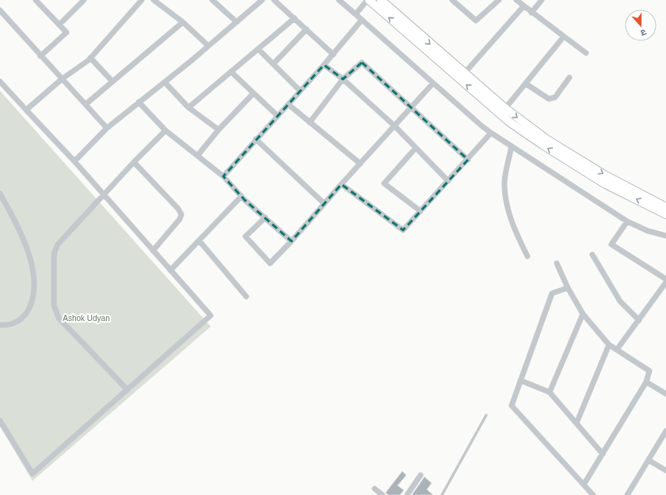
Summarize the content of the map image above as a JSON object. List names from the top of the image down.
{
  "parks": ["Ashok Udyan"],
  "north": "bottom"
}
